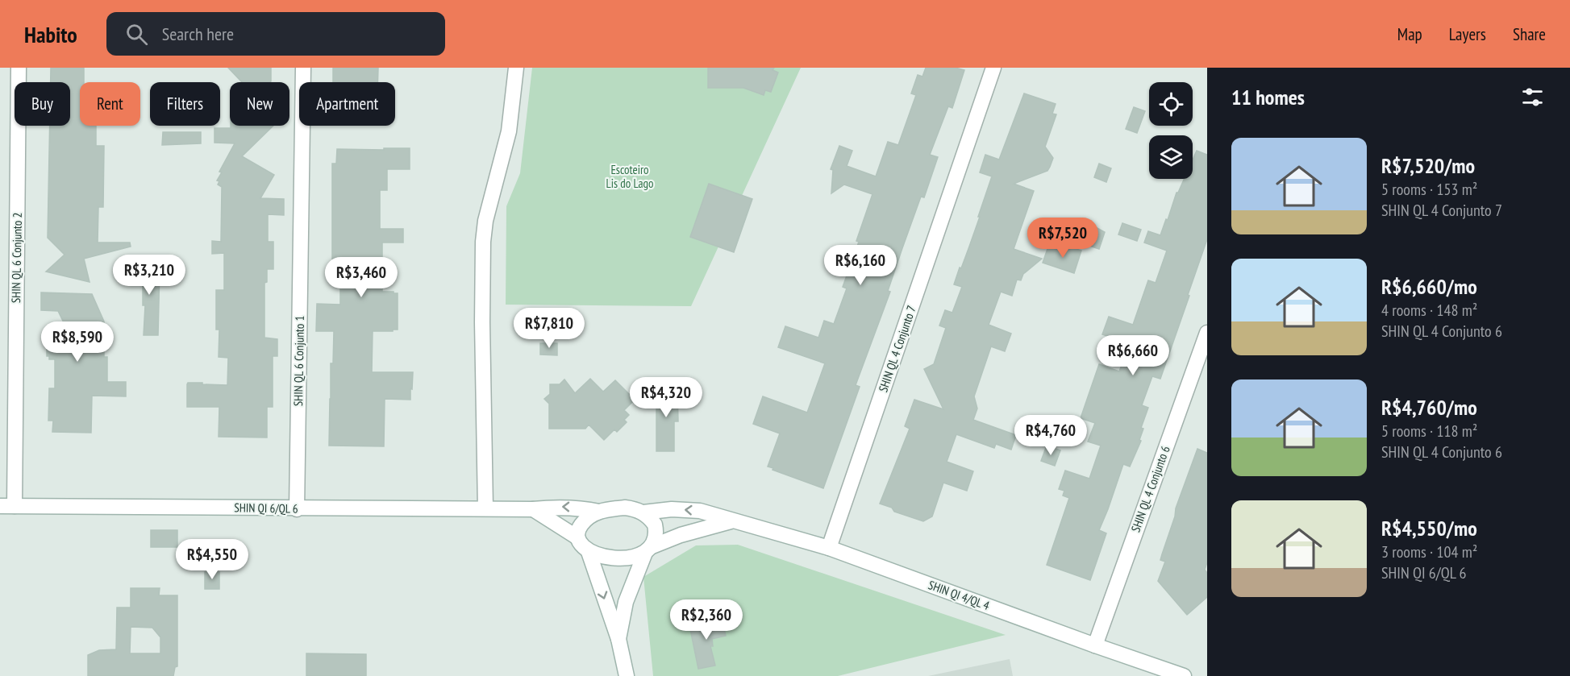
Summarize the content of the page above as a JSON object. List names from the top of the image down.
{
  "streets": {
    "street": [
      "SHIN QL 6 Conjunto 2",
      "SHIN QL 4 Conjunto 7",
      "SHIN QL 6 Conjunto 1",
      "SHIN QL 4 Conjunto 6",
      "SHIN QI 6/QL 6",
      "SHIN QI 4/QL 4"
    ]
  },
  "crossings": [
    ["SHIN QL 6 Conjunto 2", "SHIN QI 6/QL 6"],
    ["SHIN QL 4 Conjunto 7", "SHIN QI 4/QL 4"],
    ["SHIN QL 6 Conjunto 1", "SHIN QI 6/QL 6"],
    ["SHIN QL 4 Conjunto 6", "SHIN QI 4/QL 4"],
    ["SHIN QI 6/QL 6", "SHIN QI 4/QL 4"]
  ],
  "parks": ["Escoteiro Lis do Lago"],
  "page": {
    "header": "Habito",
    "search": "Search here",
    "nav": ["Map", "Layers", "Share"],
    "heading": "11 homes",
    "chip": [
      "Buy",
      "Rent",
      "Filters",
      "New",
      "Apartment"
    ],
    "list": [
      {
        "name": "R$7,520/mo",
        "note": "5 rooms · 153 m² · SHIN QL 4 Conjunto 7"
      },
      {
        "name": "R$6,660/mo",
        "note": "4 rooms · 148 m² · SHIN QL 4 Conjunto 6"
      },
      {
        "name": "R$4,760/mo",
        "note": "5 rooms · 118 m² · SHIN QL 4 Conjunto 6"
      },
      {
        "name": "R$4,550/mo",
        "note": "3 rooms · 104 m² · SHIN QI 6/QL 6"
      }
    ],
    "price": [
      "R$7,520",
      "R$6,160",
      "R$3,210",
      "R$3,460",
      "R$7,810",
      "R$8,590",
      "R$6,660",
      "R$4,320",
      "R$4,760",
      "R$4,550",
      "R$2,360"
    ]
  }
}
